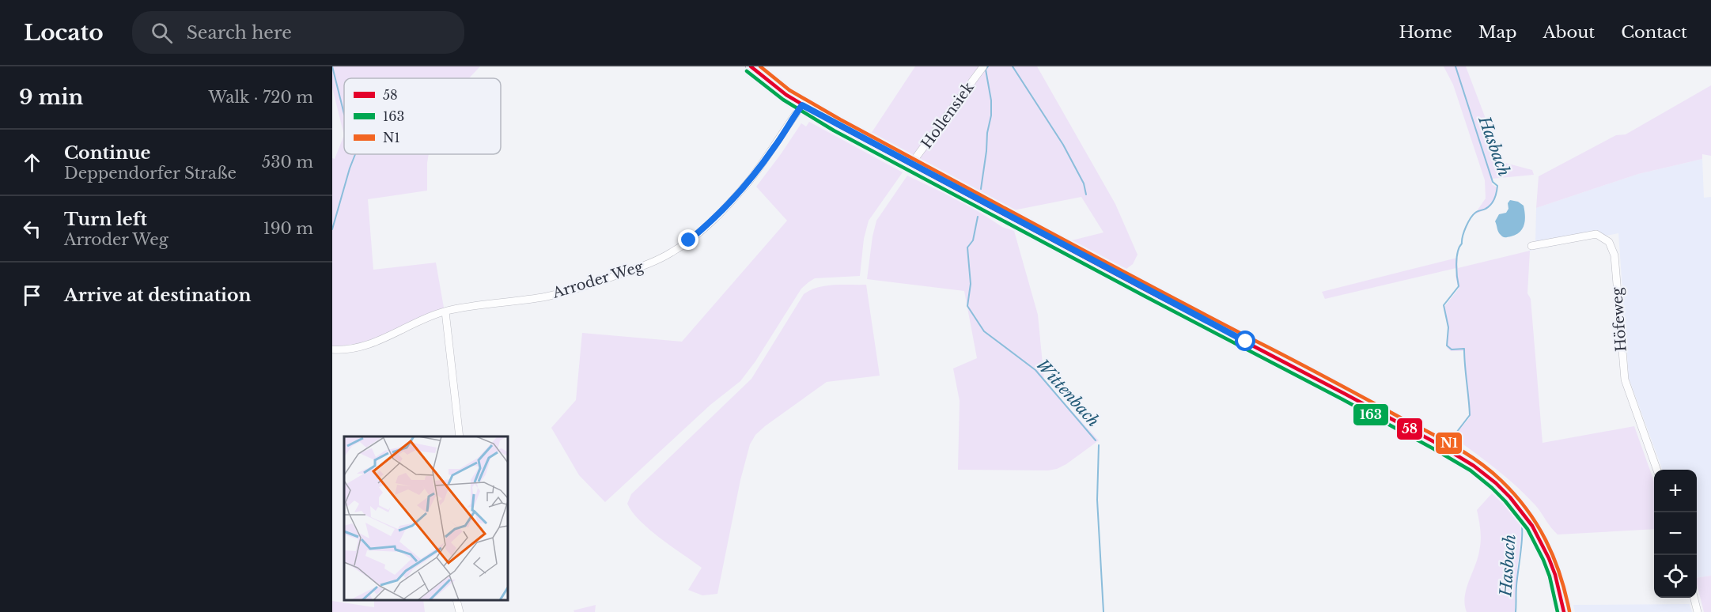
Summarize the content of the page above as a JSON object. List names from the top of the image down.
{
  "streets": {
    "street": ["Hollensiek", "Arroder Weg", "Höfeweg"]
  },
  "water": ["Hasbach", "Wittenbach"],
  "lines": ["transit line 58", "transit line N1", "transit line 163"],
  "legend": ["58", "163", "N1"],
  "page": {
    "header": "Locato",
    "search": "Search here",
    "nav": [
      "Home",
      "Map",
      "About",
      "Contact"
    ],
    "heading": ["9 min", "Walk · 720 m"],
    "list": [
      ["Continue", "Deppendorfer Straße", "530 m"],
      ["Turn left", "Arroder Weg", "190 m"],
      "Arrive at destination"
    ],
    "map_buttons": ["+", "−"]
  }
}
